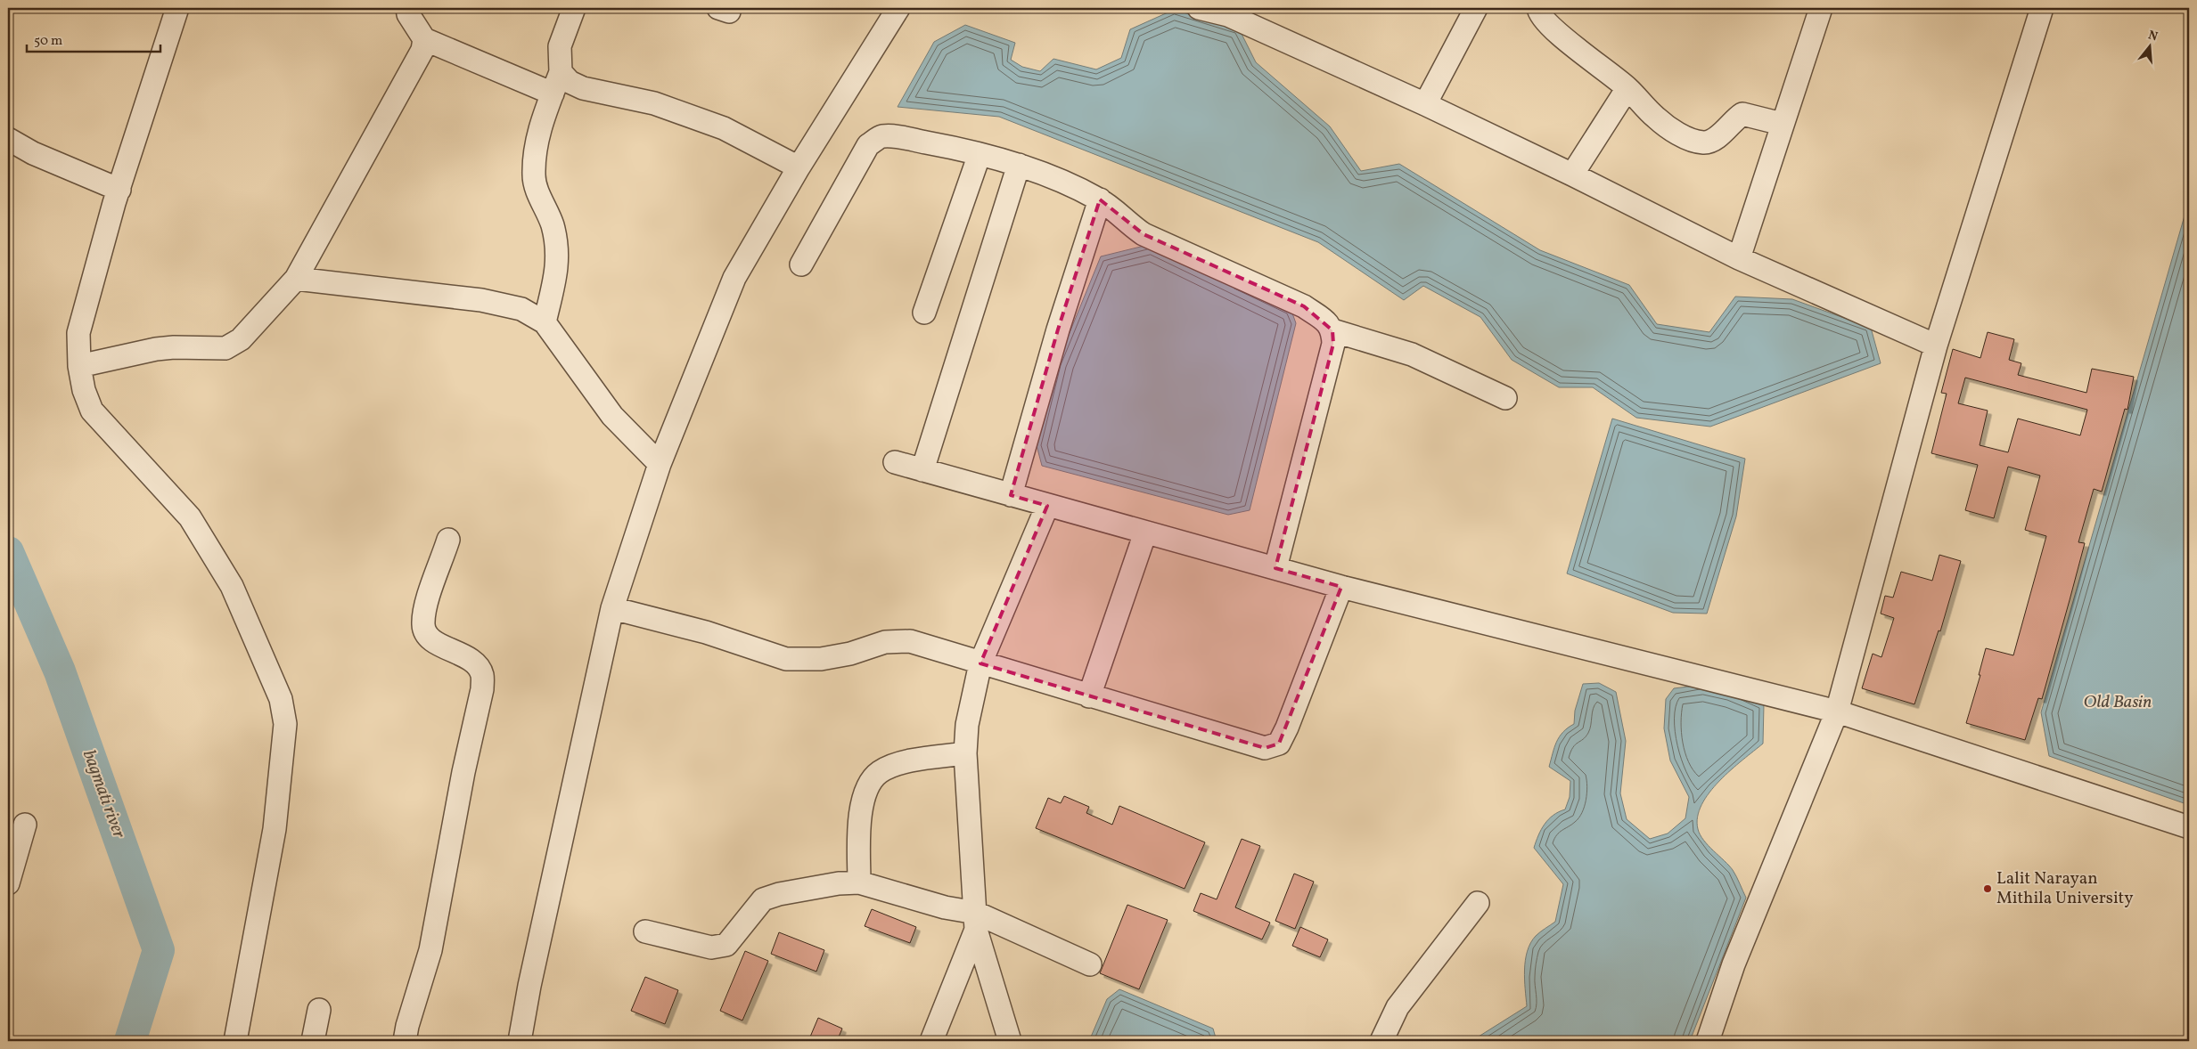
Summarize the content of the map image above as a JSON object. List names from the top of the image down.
{
  "water": ["Old Basin", "bagmati river"],
  "places": ["Lalit Narayan Mithila University"],
  "scale_bar": "50 m",
  "north": "top"
}
